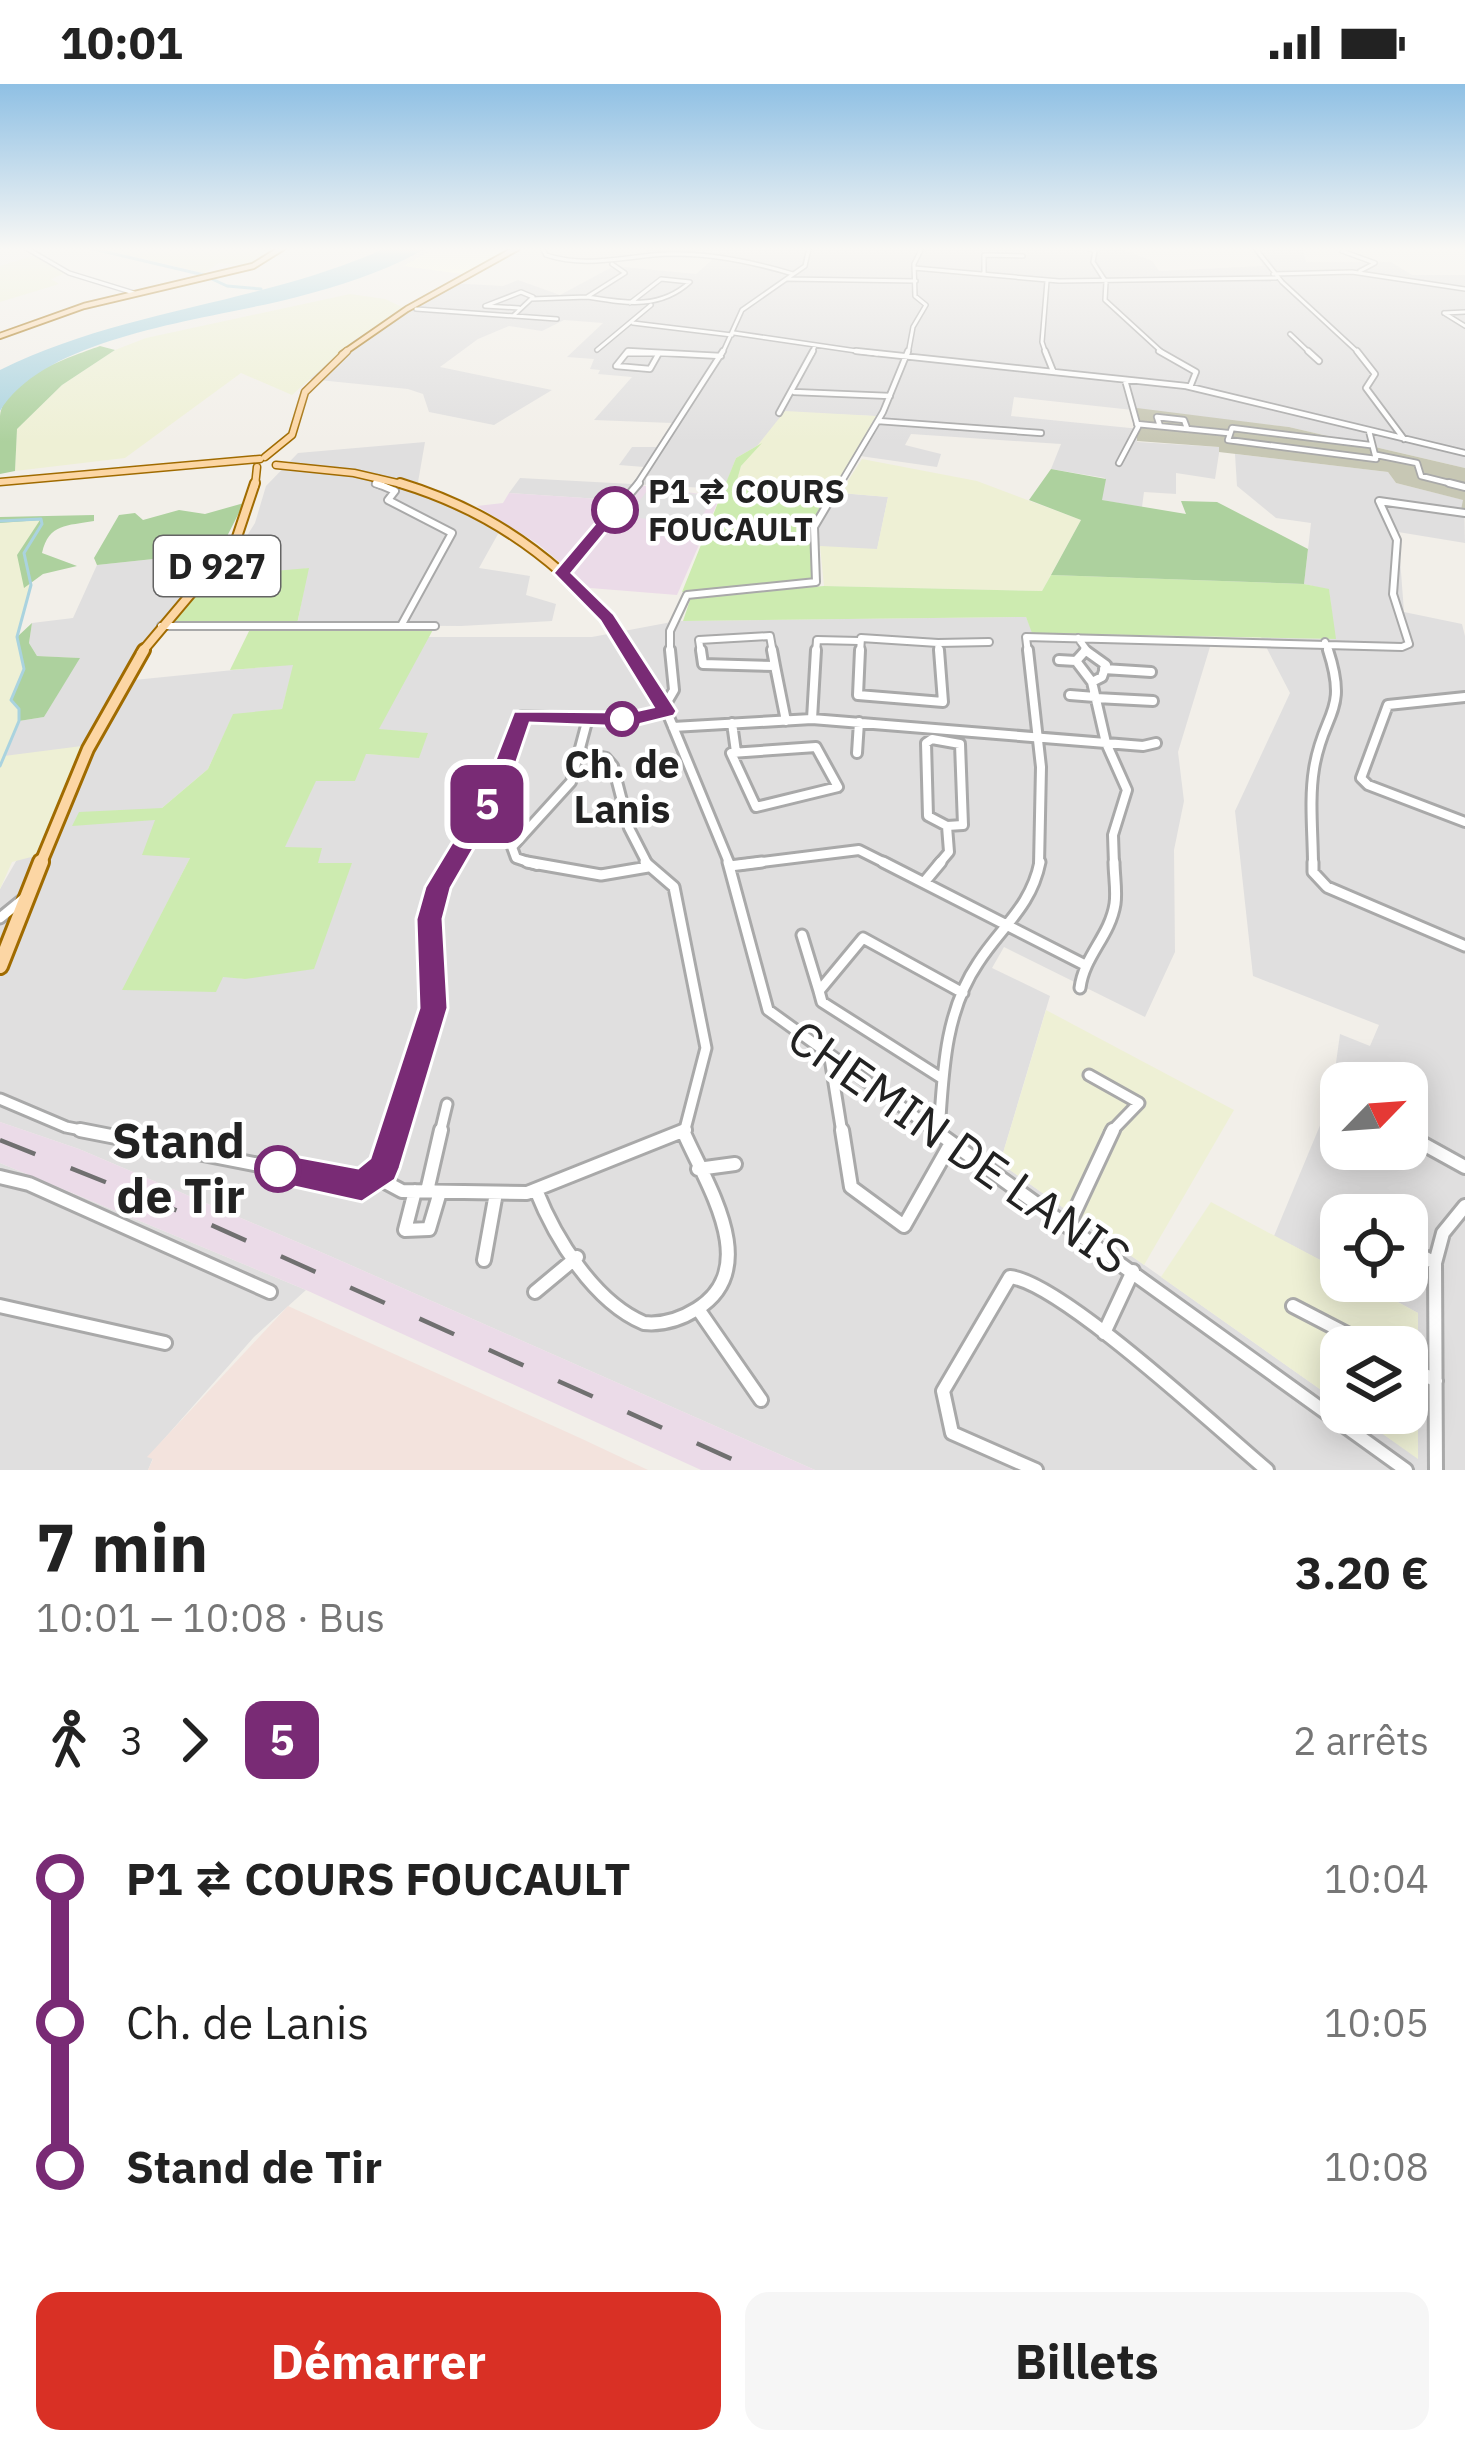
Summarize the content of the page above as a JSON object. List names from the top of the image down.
{
  "streets": {
    "main road": ["D 927"],
    "street": ["CHEMIN DE LANIS"]
  },
  "places": ["P1 ⇄ COURS FOUCAULT", "Ch. de Lanis", "Stand de Tir"],
  "lines": ["bus line 5"],
  "north": "top right",
  "page": {
    "status": "10:01",
    "on_map": "5",
    "heading": ["7 min", "10:01 – 10:08 · Bus", "3.20 €"],
    "legs": ["3", "5", "2 arrêts"],
    "list": [
      {
        "name": "P1 ⇄ COURS FOUCAULT",
        "value": "10:04"
      },
      {
        "name": "Ch. de Lanis",
        "value": "10:05"
      },
      {
        "name": "Stand de Tir",
        "value": "10:08"
      }
    ],
    "buttons": ["Démarrer", "Billets"]
  }
}
